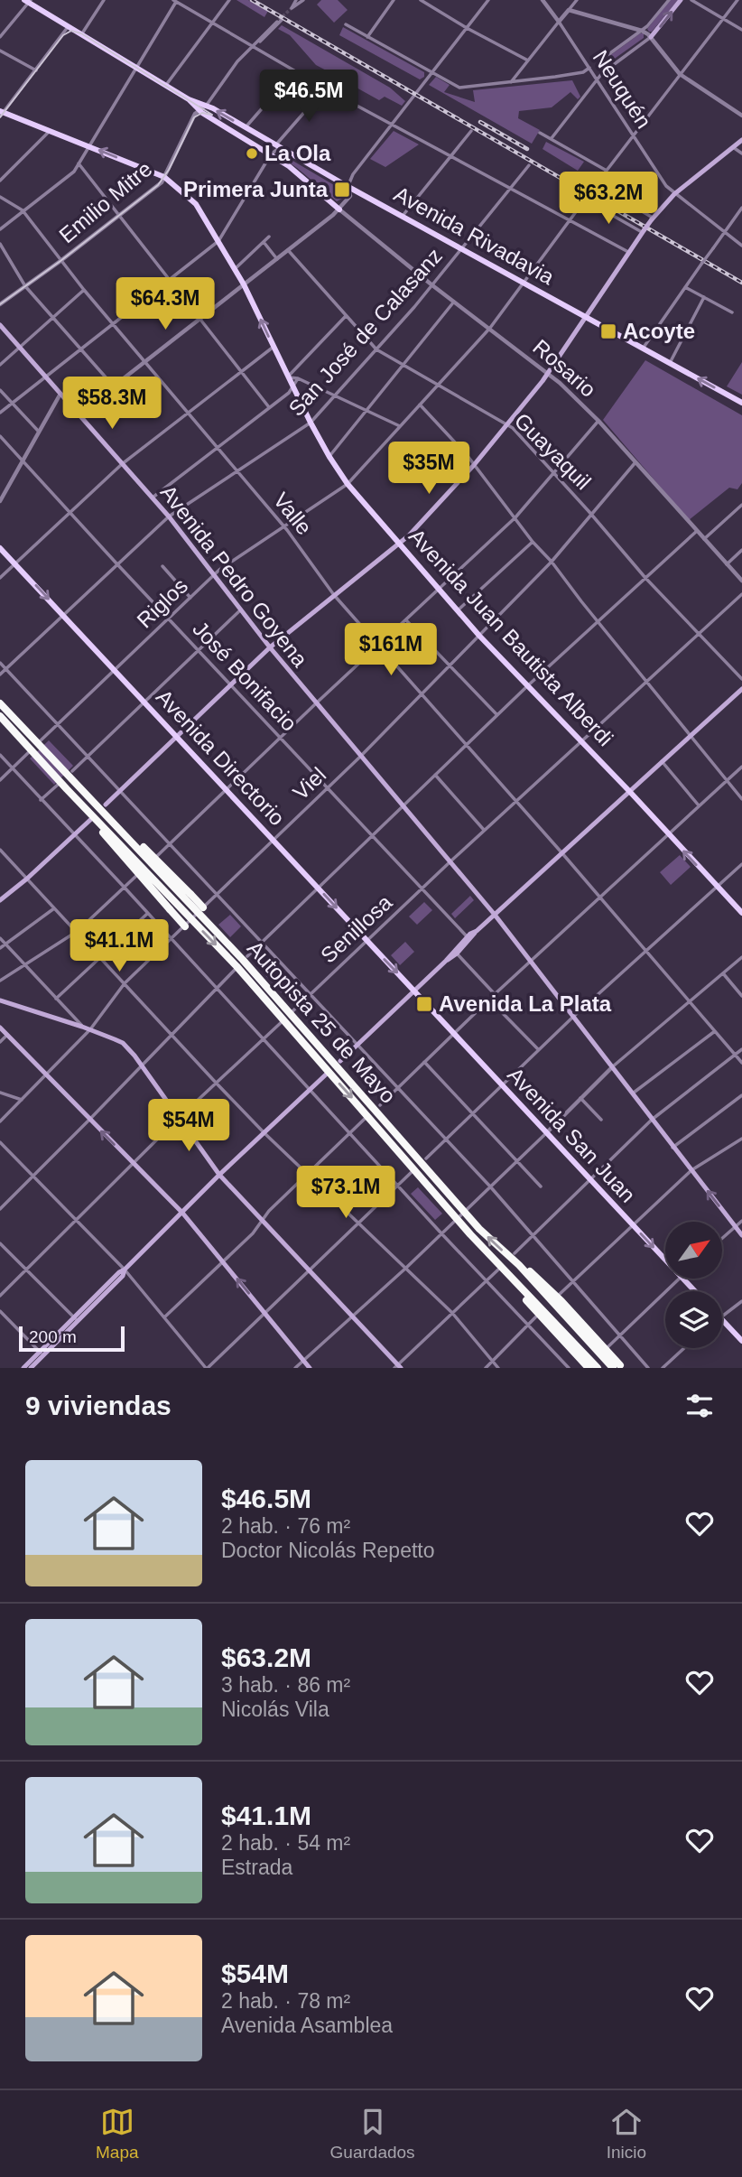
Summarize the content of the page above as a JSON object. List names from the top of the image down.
{
  "streets": {
    "highway": ["Autopista 25 de Mayo"],
    "main road": [
      "Avenida Rivadavia",
      "Avenida Pedro Goyena",
      "Avenida Juan Bautista Alberdi",
      "Avenida Directorio",
      "Avenida San Juan"
    ],
    "street": [
      "Neuquén",
      "Emilio Mitre",
      "San José de Calasanz",
      "Rosario",
      "Guayaquil",
      "Valle",
      "Riglos",
      "José Bonifacio",
      "Viel",
      "Senillosa"
    ]
  },
  "crossings": [
    ["Neuquén", "Riglos"],
    ["Emilio Mitre", "Avenida Rivadavia"],
    ["Emilio Mitre", "Valle"],
    ["Emilio Mitre", "Avenida Juan Bautista Alberdi"],
    ["Avenida Rivadavia", "San José de Calasanz"],
    ["Avenida Rivadavia", "Rosario"],
    ["Avenida Rivadavia", "Riglos"],
    ["San José de Calasanz", "Rosario"],
    ["San José de Calasanz", "Guayaquil"],
    ["San José de Calasanz", "Valle"],
    ["San José de Calasanz", "Avenida Pedro Goyena"],
    ["San José de Calasanz", "Avenida Juan Bautista Alberdi"],
    ["San José de Calasanz", "José Bonifacio"],
    ["San José de Calasanz", "Avenida Directorio"],
    ["Rosario", "Riglos"],
    ["Rosario", "Viel"],
    ["Guayaquil", "Riglos"],
    ["Guayaquil", "Viel"],
    ["Guayaquil", "Senillosa"],
    ["Valle", "Riglos"],
    ["Valle", "Viel"],
    ["Valle", "Senillosa"],
    ["Avenida Pedro Goyena", "Riglos"],
    ["Avenida Pedro Goyena", "Viel"],
    ["Avenida Pedro Goyena", "Senillosa"],
    ["Riglos", "Avenida Juan Bautista Alberdi"],
    ["Riglos", "José Bonifacio"],
    ["Riglos", "Avenida Directorio"],
    ["Avenida Juan Bautista Alberdi", "Viel"],
    ["Avenida Juan Bautista Alberdi", "Senillosa"],
    ["José Bonifacio", "Viel"],
    ["José Bonifacio", "Senillosa"],
    ["Avenida Directorio", "Viel"],
    ["Avenida Directorio", "Senillosa"],
    ["Avenida Directorio", "Avenida San Juan"]
  ],
  "one_way": ["Avenida Directorio"],
  "places": {
    "other": ["La Ola"],
    "transit": ["Primera Junta", "Acoyte", "Avenida La Plata"]
  },
  "scale_bar": "200 m",
  "north": "top right",
  "page": {
    "price": [
      "$46.5M",
      "$63.2M",
      "$64.3M",
      "$58.3M",
      "$35M",
      "$161M",
      "$41.1M",
      "$54M",
      "$73.1M"
    ],
    "scale": "200 m",
    "heading": "9 viviendas",
    "list": [
      {
        "name": "$46.5M",
        "note": "2 hab. · 76 m² · Doctor Nicolás Repetto"
      },
      {
        "name": "$63.2M",
        "note": "3 hab. · 86 m² · Nicolás Vila"
      },
      {
        "name": "$41.1M",
        "note": "2 hab. · 54 m² · Estrada"
      },
      {
        "name": "$54M",
        "note": "2 hab. · 78 m² · Avenida Asamblea"
      }
    ],
    "tabs": ["Mapa", "Guardados", "Inicio"]
  }
}
